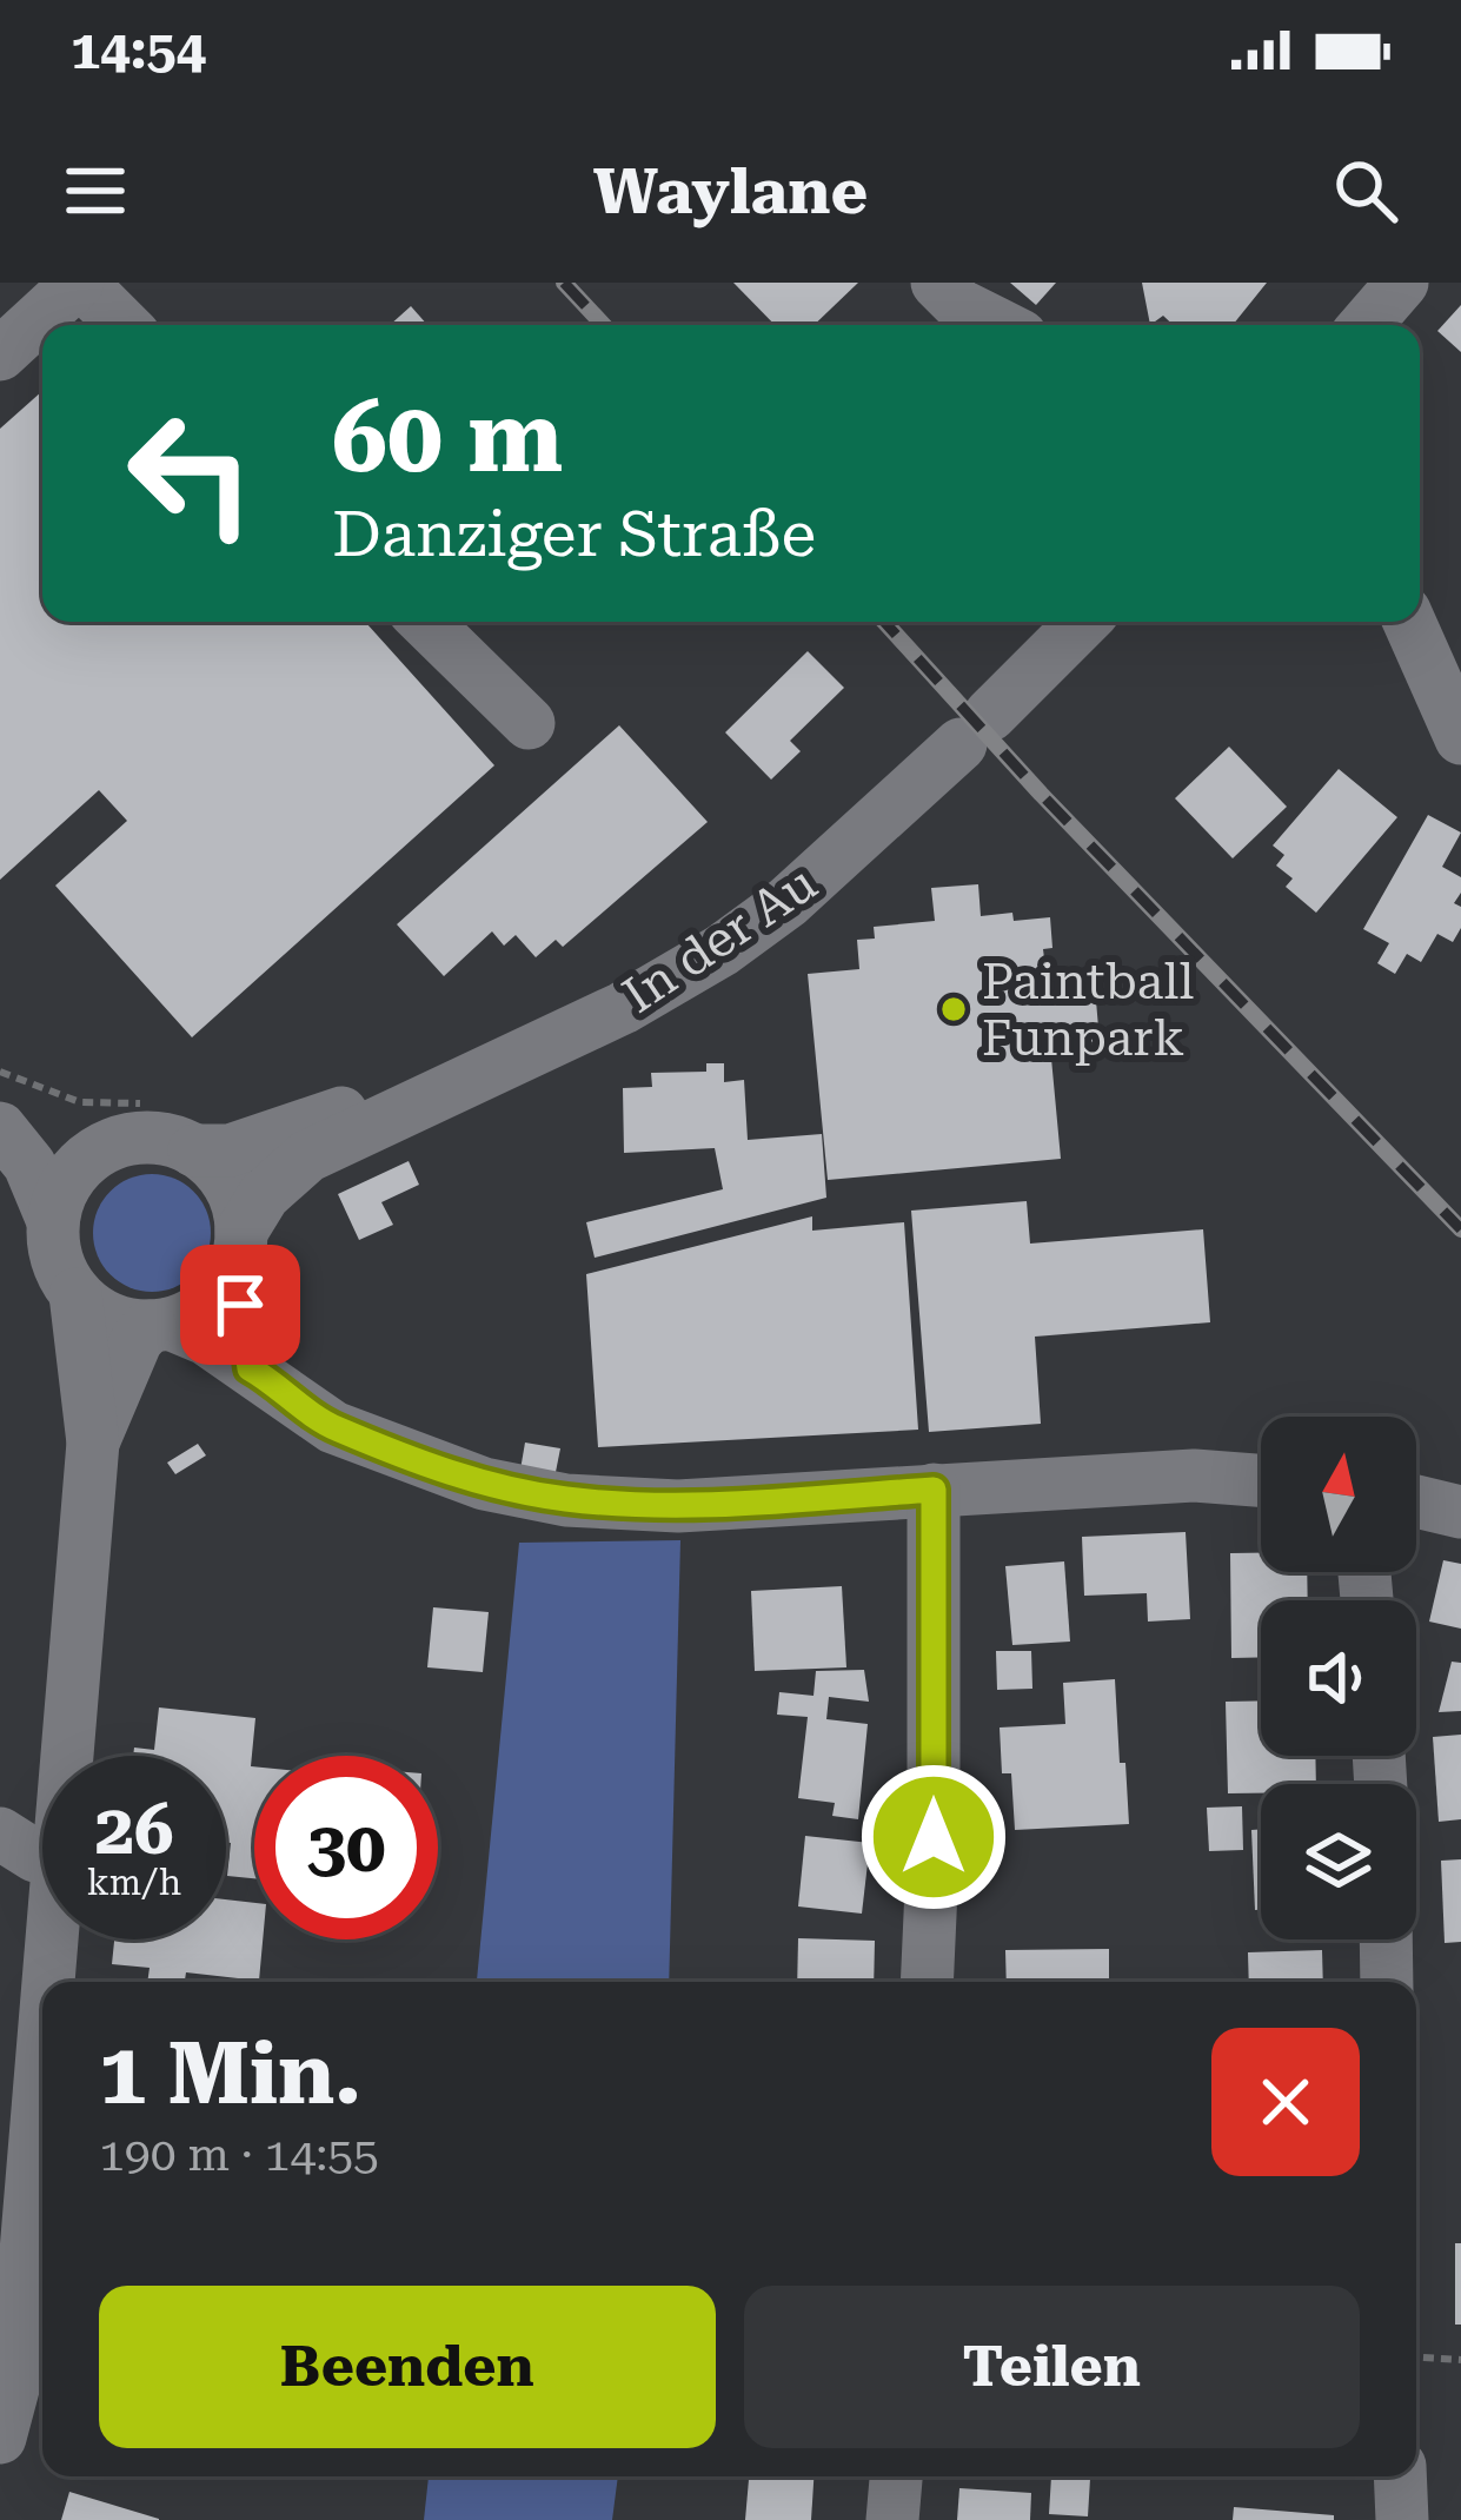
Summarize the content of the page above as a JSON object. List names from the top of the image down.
{
  "streets": {
    "street": ["In der Au"]
  },
  "places": ["Paintball Funpark"],
  "north": "top",
  "page": {
    "status": "14:54",
    "header": "Waylane",
    "turn": ["60 m", "Danziger Straße"],
    "speed": "26 km/h",
    "limit": "30",
    "heading": ["1 Min.", "190 m · 14:55"],
    "buttons": ["Beenden", "Teilen"]
  }
}
